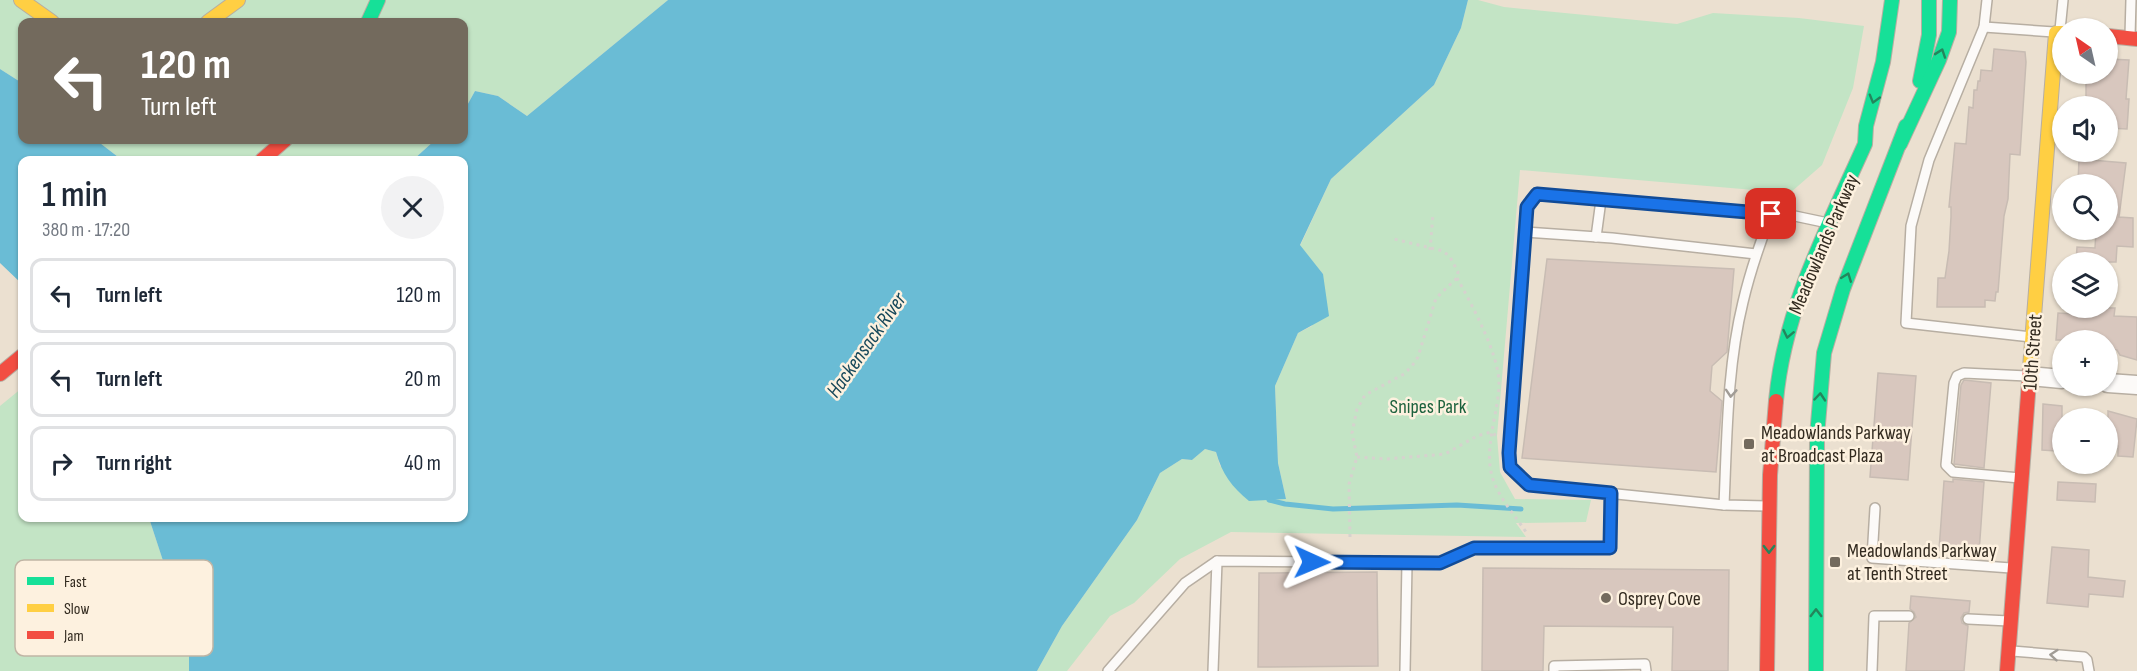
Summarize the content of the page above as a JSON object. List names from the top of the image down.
{
  "streets": {
    "main road": ["Meadowlands Parkway", "10th Street"]
  },
  "water": ["Hackensack River"],
  "parks": ["Snipes Park"],
  "places": {
    "transit": ["Meadowlands Parkway at Broadcast Plaza", "Meadowlands Parkway at Tenth Street"],
    "other": ["Osprey Cove"]
  },
  "legend": ["Fast", "Slow", "Jam"],
  "north": "top left",
  "page": {
    "map_buttons": ["+", "−"],
    "turn": ["120 m", "Turn left"],
    "heading": ["1 min", "380 m · 17:20"],
    "list": [
      {
        "name": "Turn left",
        "value": "120 m"
      },
      {
        "name": "Turn left",
        "value": "20 m"
      },
      {
        "name": "Turn right",
        "value": "40 m"
      }
    ]
  }
}
